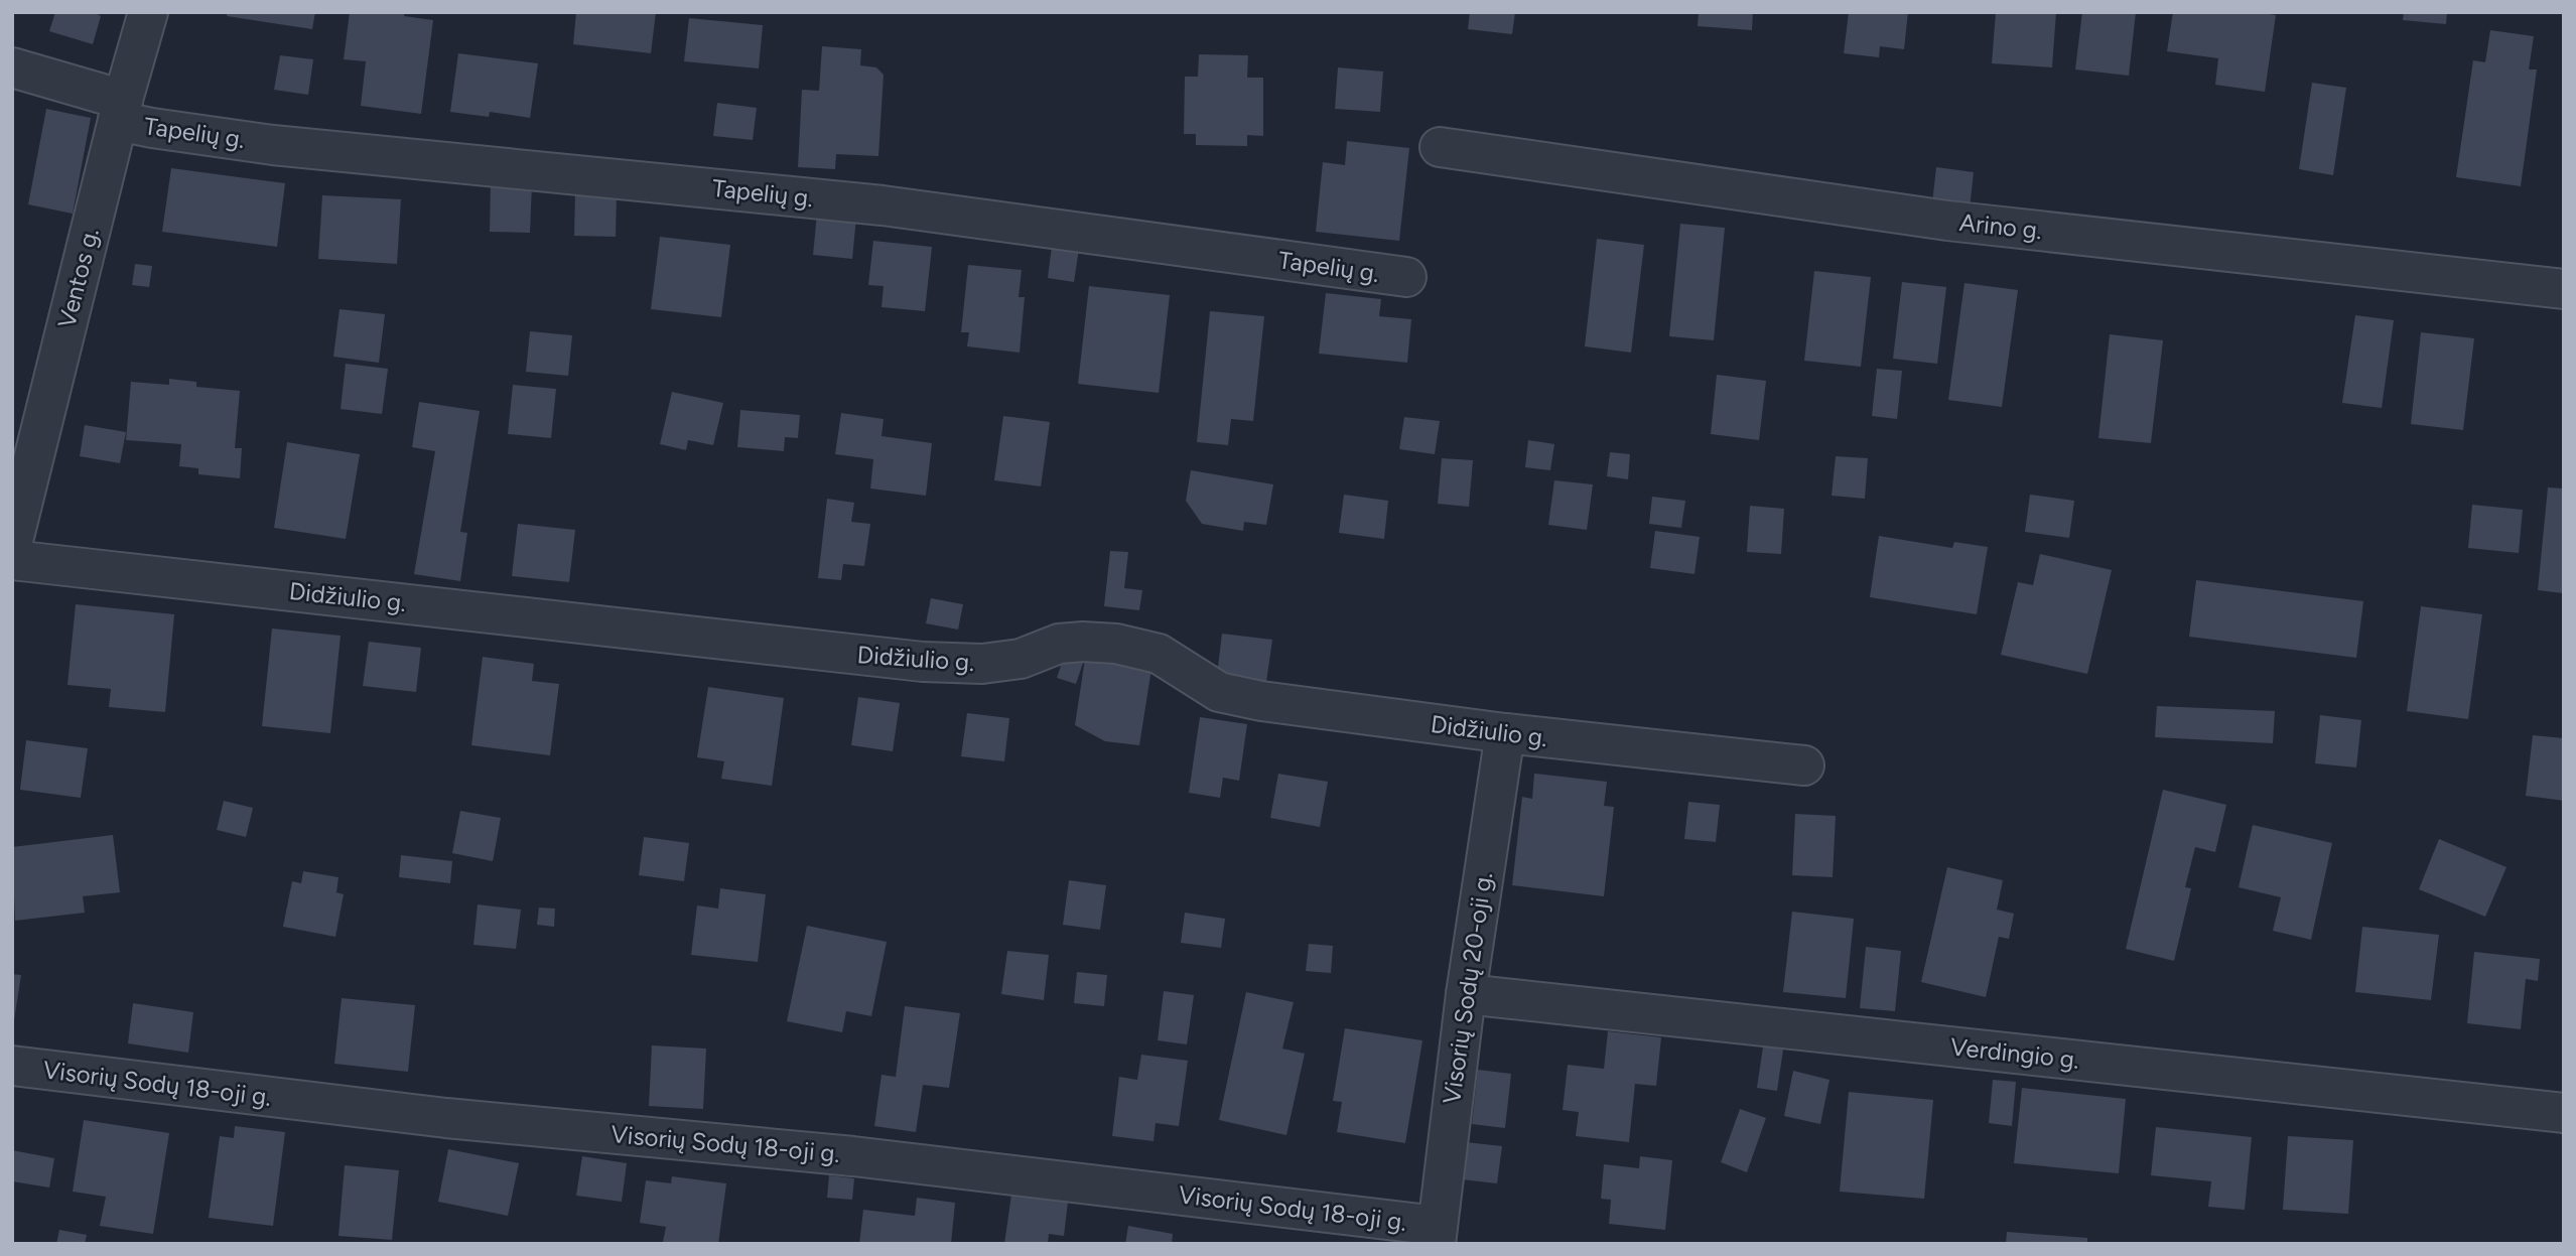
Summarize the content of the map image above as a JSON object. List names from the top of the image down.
{
  "streets": {
    "street": [
      "Tapelių g.",
      "Arino g.",
      "Ventos g.",
      "Didžiulio g.",
      "Visorių Sodų 20-oji g.",
      "Verdingio g.",
      "Visorių Sodų 18-oji g."
    ]
  },
  "crossings": [
    ["Tapelių g.", "Ventos g."],
    ["Didžiulio g.", "Visorių Sodų 20-oji g."],
    ["Visorių Sodų 20-oji g.", "Verdingio g."],
    ["Visorių Sodų 20-oji g.", "Visorių Sodų 18-oji g."]
  ]
}
